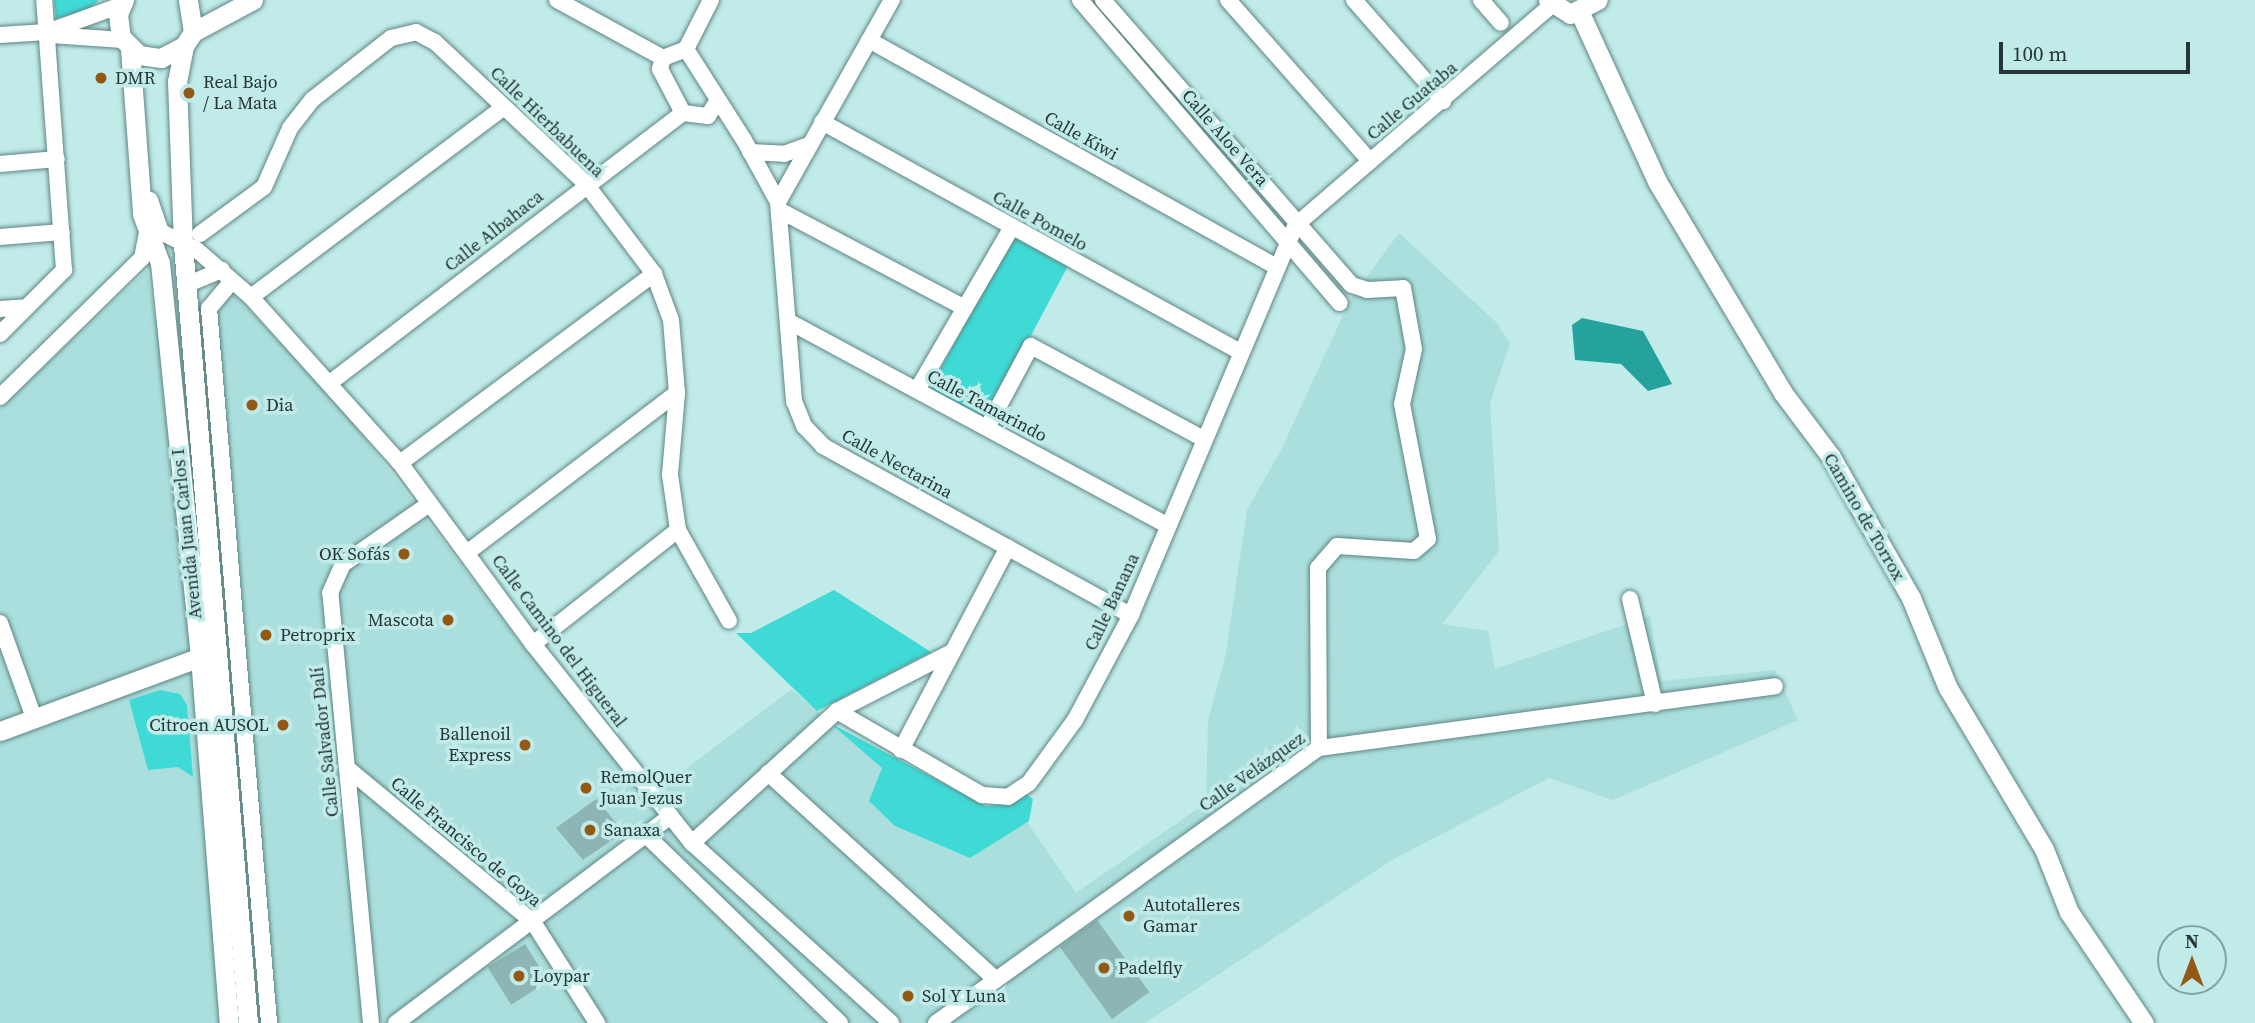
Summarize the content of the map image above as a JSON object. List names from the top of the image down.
{
  "streets": {
    "street": [
      "Calle Guataba",
      "Calle Hierbabuena",
      "Calle Kiwi",
      "Calle Aloe Vera",
      "Calle Pomelo",
      "Calle Albahaca",
      "Calle Tamarindo",
      "Calle Nectarina",
      "Camino de Torrox",
      "Avenida Juan Carlos I",
      "Calle Banana",
      "Calle Camino del Higueral",
      "Calle Salvador Dalí",
      "Calle Velázquez",
      "Calle Francisco de Goya"
    ]
  },
  "crossings": [
    ["Calle Guataba", "Calle Aloe Vera"],
    ["Calle Guataba", "Calle Banana"],
    ["Calle Hierbabuena", "Calle Albahaca"],
    ["Calle Hierbabuena", "Calle Camino del Higueral"],
    ["Calle Kiwi", "Calle Banana"],
    ["Calle Aloe Vera", "Calle Banana"],
    ["Calle Aloe Vera", "Calle Velázquez"],
    ["Calle Pomelo", "Calle Banana"],
    ["Calle Albahaca", "Calle Camino del Higueral"],
    ["Calle Tamarindo", "Calle Nectarina"],
    ["Calle Tamarindo", "Calle Banana"],
    ["Calle Nectarina", "Calle Banana"],
    ["Avenida Juan Carlos I", "Calle Camino del Higueral"],
    ["Calle Camino del Higueral", "Calle Salvador Dalí"],
    ["Calle Salvador Dalí", "Calle Francisco de Goya"]
  ],
  "places": [
    "DMR",
    "Real Bajo / La Mata",
    "Dia",
    "OK Sofás",
    "Mascota",
    "Petroprix",
    "Citroen AUSOL",
    "Ballenoil Express",
    "RemolQuer Juan Jezus",
    "Sanaxa",
    "Autotalleres Gamar",
    "Padelfly",
    "Loypar",
    "Sol Y Luna"
  ],
  "scale_bar": "100 m",
  "north": "top"
}
